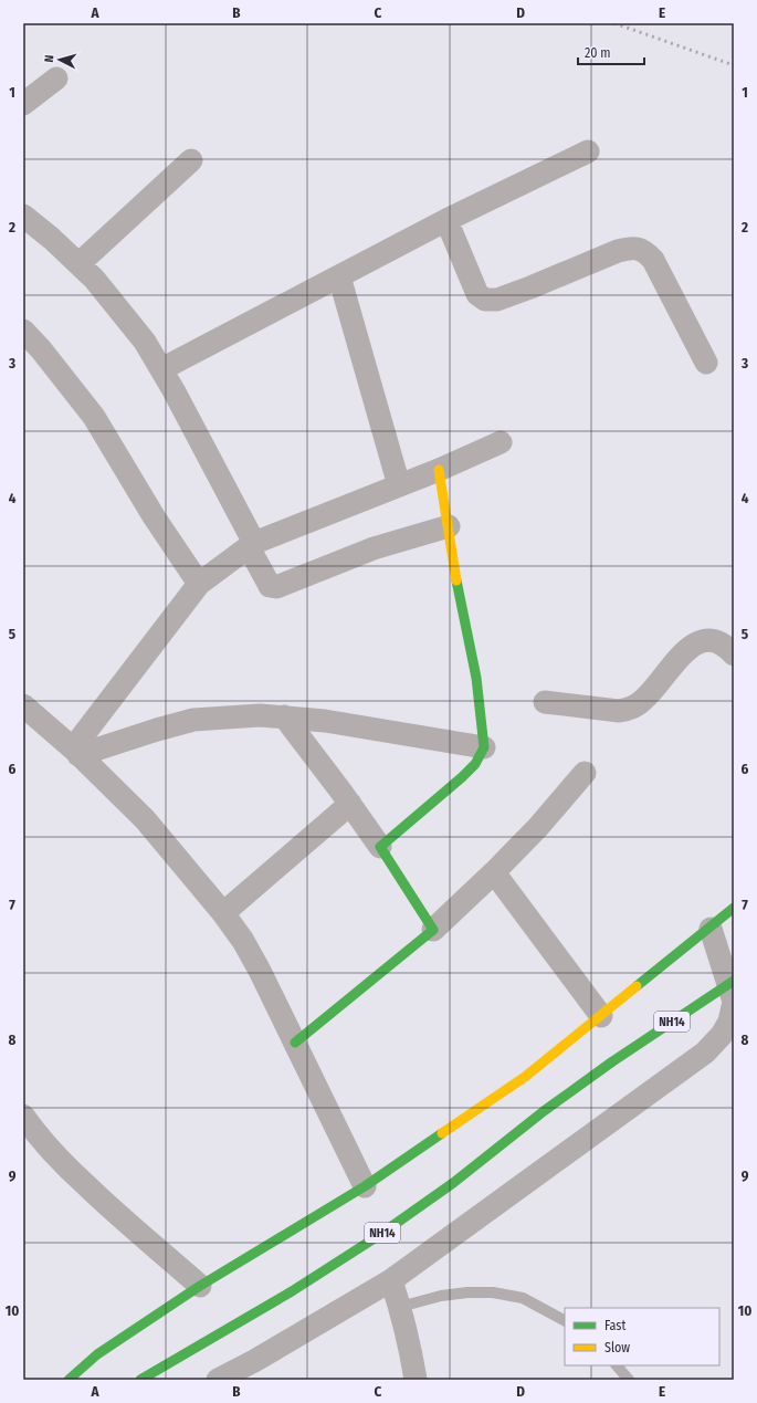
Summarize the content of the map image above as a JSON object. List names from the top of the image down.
{
  "streets": {
    "main road": ["NH14"]
  },
  "legend": ["Fast", "Slow"],
  "scale_bar": "20 m",
  "north": "left",
  "grid": {
    "columns": [
      "A",
      "B",
      "C",
      "D",
      "E"
    ],
    "rows": [
      "1",
      "2",
      "3",
      "4",
      "5",
      "6",
      "7",
      "8",
      "9",
      "10"
    ]
  }
}
